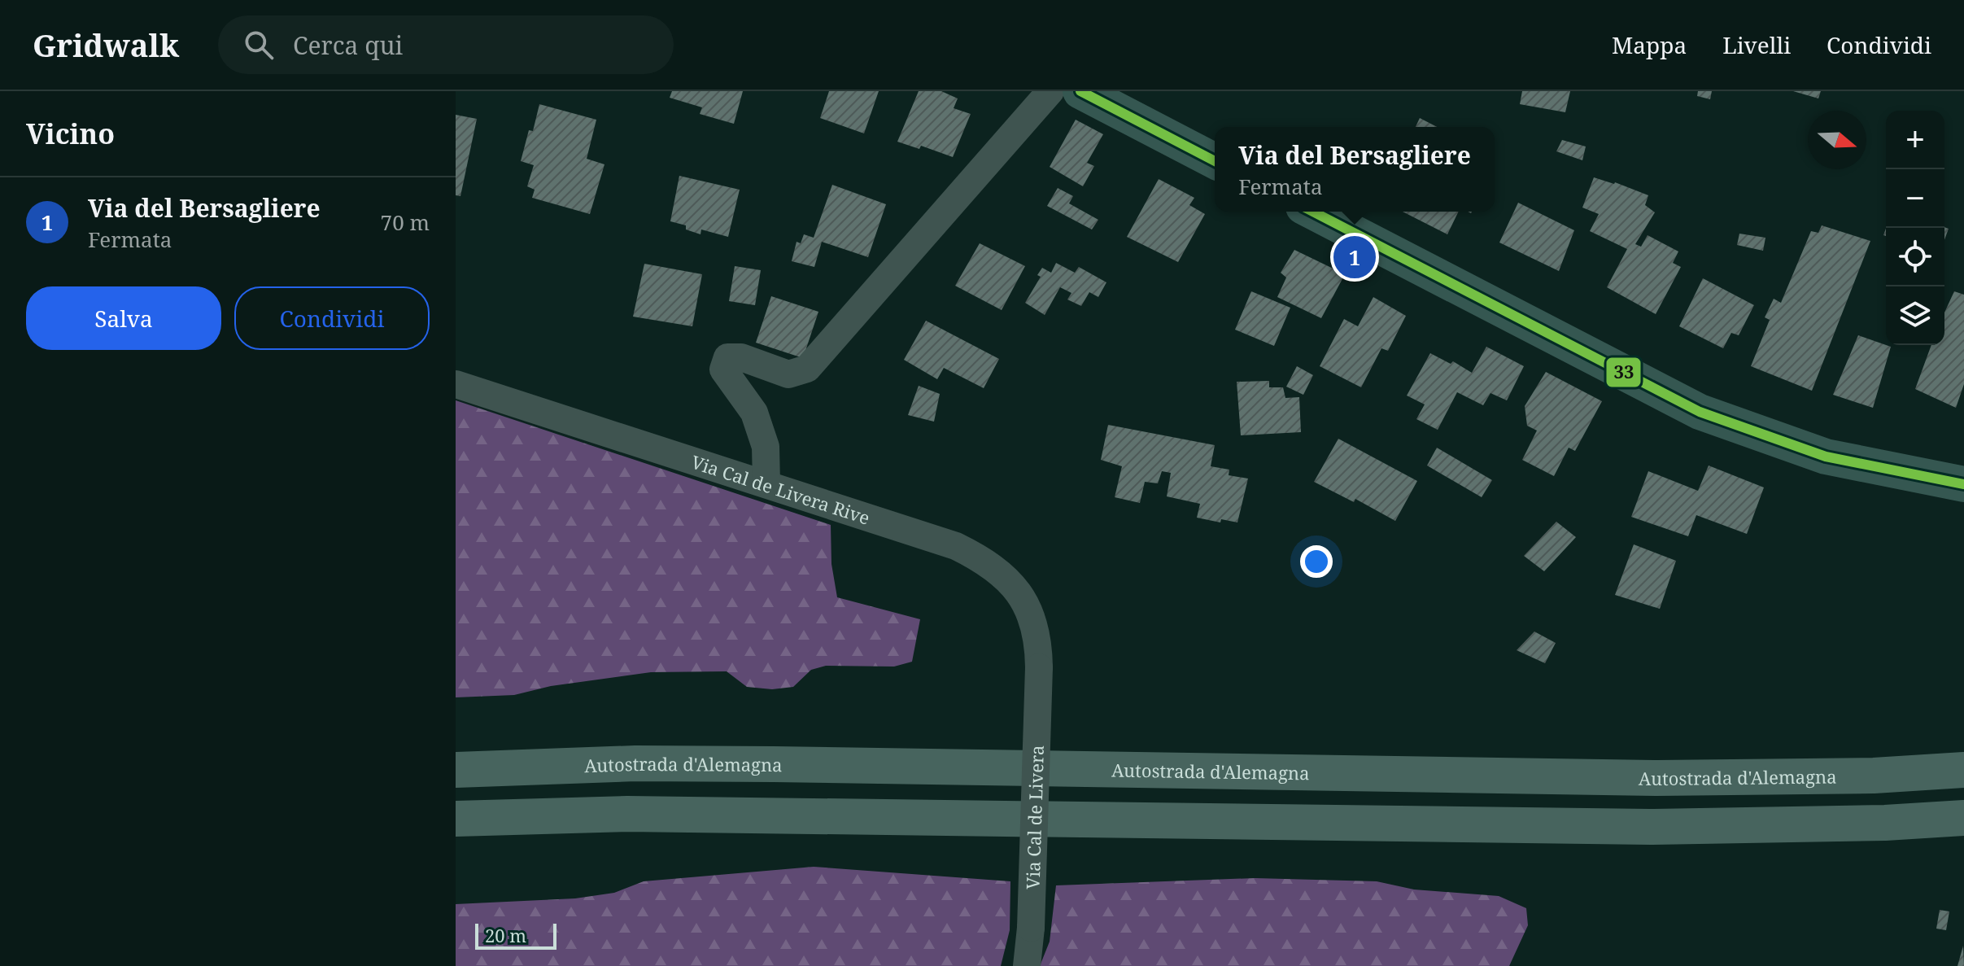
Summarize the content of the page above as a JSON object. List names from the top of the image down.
{
  "streets": {
    "highway": ["Autostrada d'Alemagna"],
    "street": ["Via Cal de Livera Rive", "Via Cal de Livera"]
  },
  "crossings": [
    ["Via Cal de Livera Rive", "Via Cal de Livera"]
  ],
  "lines": ["transit line 33"],
  "scale_bar": "20 m",
  "north": "right",
  "page": {
    "header": "Gridwalk",
    "search": "Cerca qui",
    "nav": ["Mappa", "Livelli", "Condividi"],
    "heading": "Vicino",
    "map_buttons": ["+", "−"],
    "popup": ["Via del Bersagliere", "Fermata"],
    "list": [
      {
        "mark": "1",
        "name": "Via del Bersagliere",
        "note": "Fermata",
        "value": "70 m"
      }
    ],
    "pins": "1",
    "buttons": ["Salva", "Condividi"],
    "scale": "20 m"
  }
}
